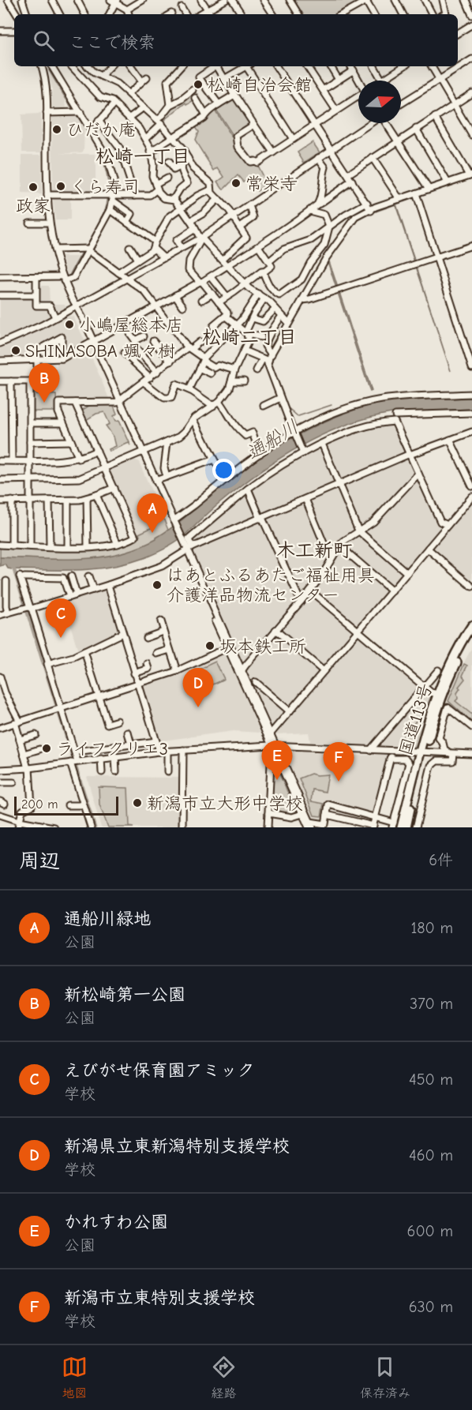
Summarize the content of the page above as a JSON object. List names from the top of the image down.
{
  "streets": {
    "highway": ["国道113号"]
  },
  "districts": ["松崎一丁目", "松崎二丁目", "木工新町"],
  "water": ["通船川"],
  "places": [
    "松崎自治会館",
    "ひだか庵",
    "常栄寺",
    "くら寿司",
    "政家",
    "小嶋屋総本店",
    "SHINASOBA 颯々樹",
    "はあとふるあたご福祉用具 介護洋品物流センター",
    "坂本鉄工所",
    "ライフクリエ3",
    "新潟市立大形中学校"
  ],
  "scale_bar": "200 m",
  "north": "right",
  "page": {
    "search": "ここで検索",
    "pins": [
      "B",
      "A",
      "C",
      "D",
      "E",
      "F"
    ],
    "scale": "200 m",
    "heading": ["周辺", "6件"],
    "list": [
      {
        "mark": "A",
        "name": "通船川緑地",
        "note": "公園",
        "value": "180 m"
      },
      {
        "mark": "B",
        "name": "新松崎第一公園",
        "note": "公園",
        "value": "370 m"
      },
      {
        "mark": "C",
        "name": "えびがせ保育園アミック",
        "note": "学校",
        "value": "450 m"
      },
      {
        "mark": "D",
        "name": "新潟県立東新潟特別支援学校",
        "note": "学校",
        "value": "460 m"
      },
      {
        "mark": "E",
        "name": "かれすわ公園",
        "note": "公園",
        "value": "600 m"
      },
      {
        "mark": "F",
        "name": "新潟市立東特別支援学校",
        "note": "学校",
        "value": "630 m"
      }
    ],
    "nav": ["地図", "経路", "保存済み"]
  }
}
